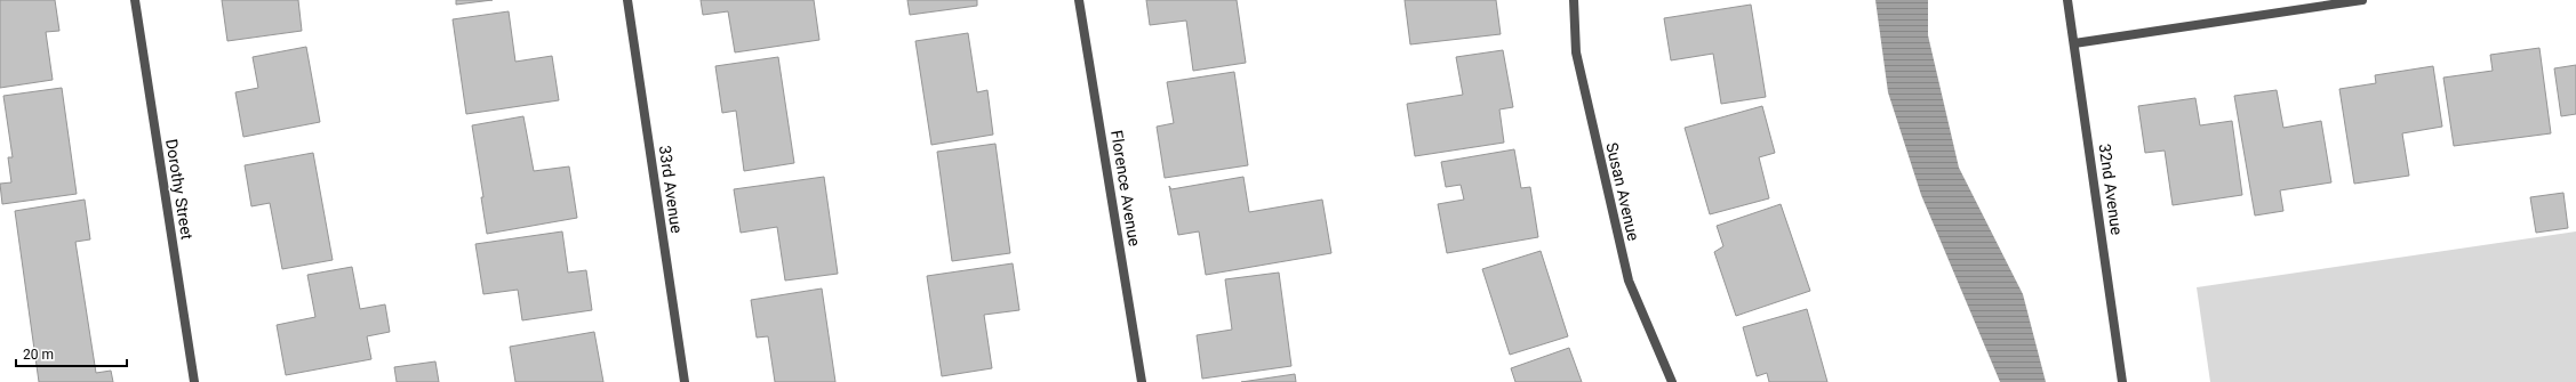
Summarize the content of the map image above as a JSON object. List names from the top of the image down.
{
  "streets": {
    "street": [
      "Florence Avenue",
      "Dorothy Street",
      "33rd Avenue",
      "32nd Avenue",
      "Susan Avenue"
    ]
  },
  "scale_bar": "20 m"
}
